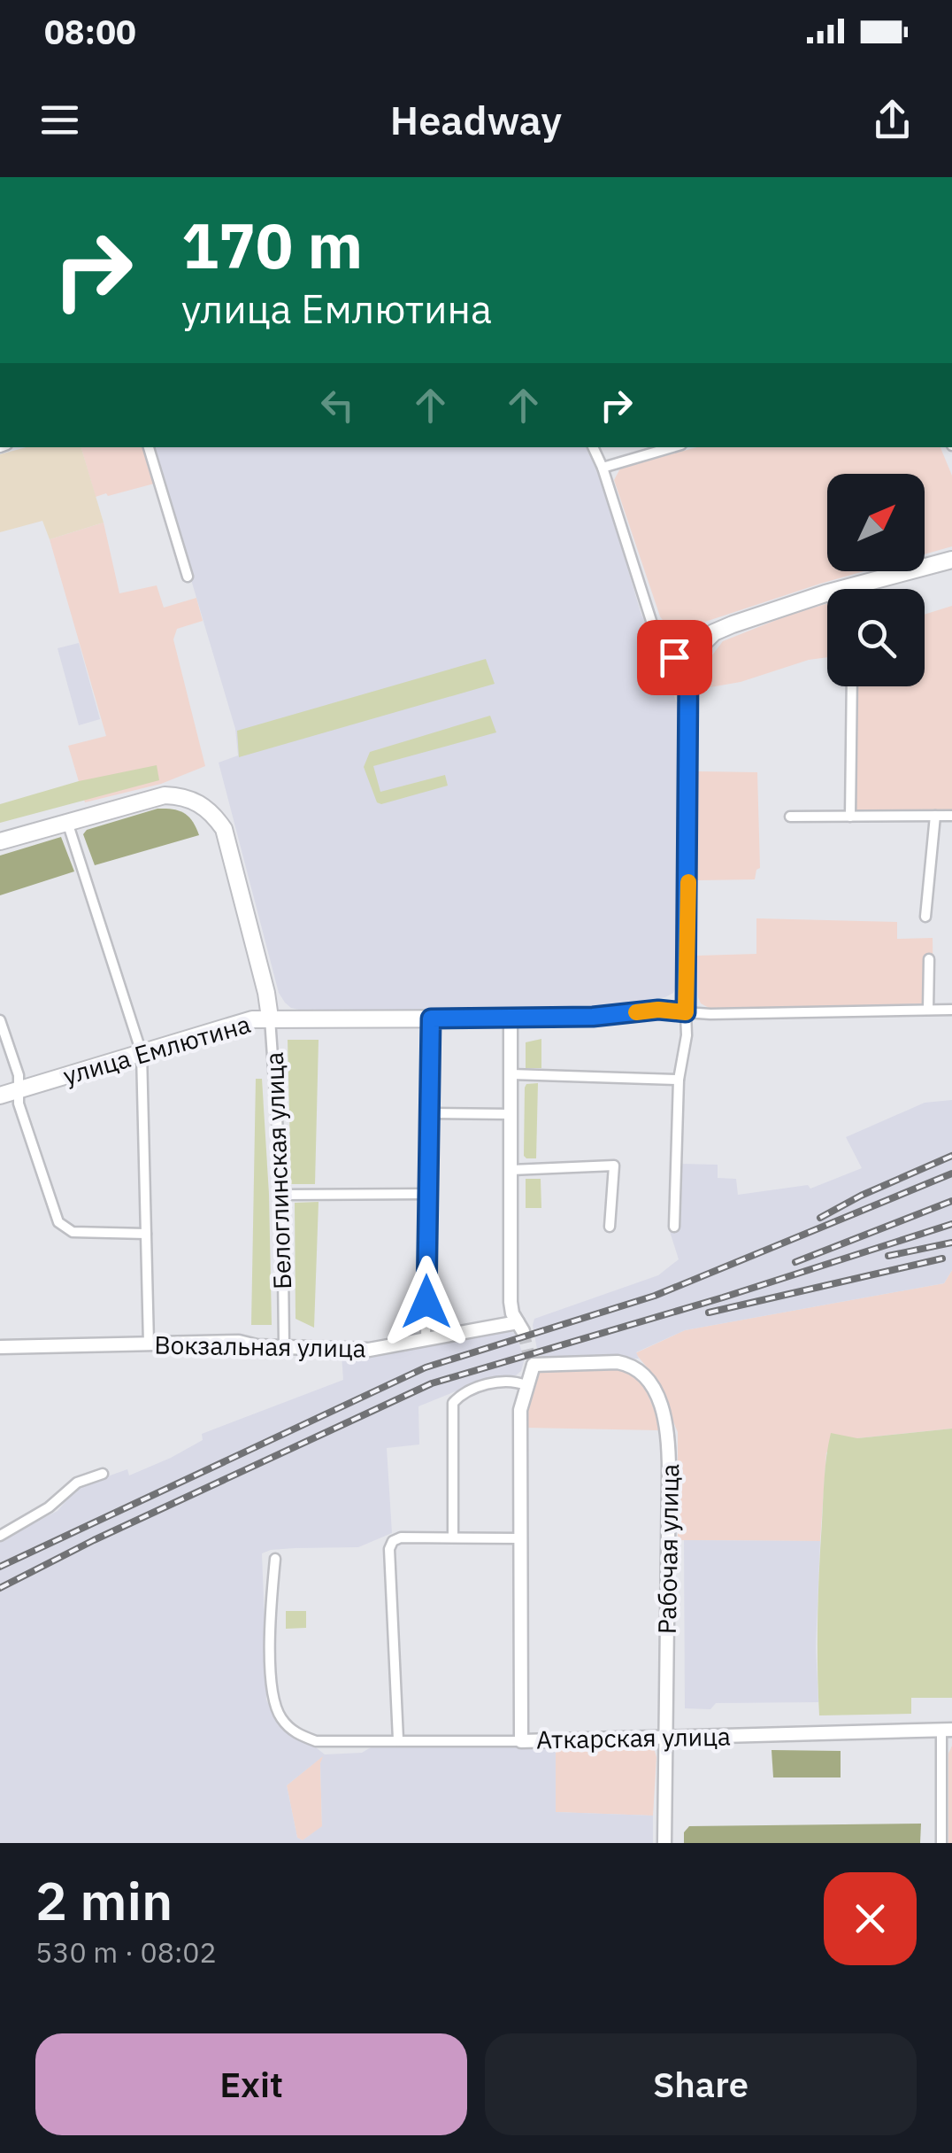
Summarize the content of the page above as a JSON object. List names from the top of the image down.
{
  "streets": {
    "main road": ["улица Емлютина", "Белоглинская улица"],
    "street": ["Вокзальная улица", "Рабочая улица", "Аткарская улица"]
  },
  "crossings": [
    ["улица Емлютина", "Белоглинская улица"],
    ["Белоглинская улица", "Вокзальная улица"],
    ["Рабочая улица", "Аткарская улица"]
  ],
  "north": "top right",
  "page": {
    "status": "08:00",
    "header": "Headway",
    "turn": ["170 m", "улица Емлютина"],
    "heading": ["2 min", "530 m · 08:02"],
    "buttons": ["Exit", "Share"]
  }
}
